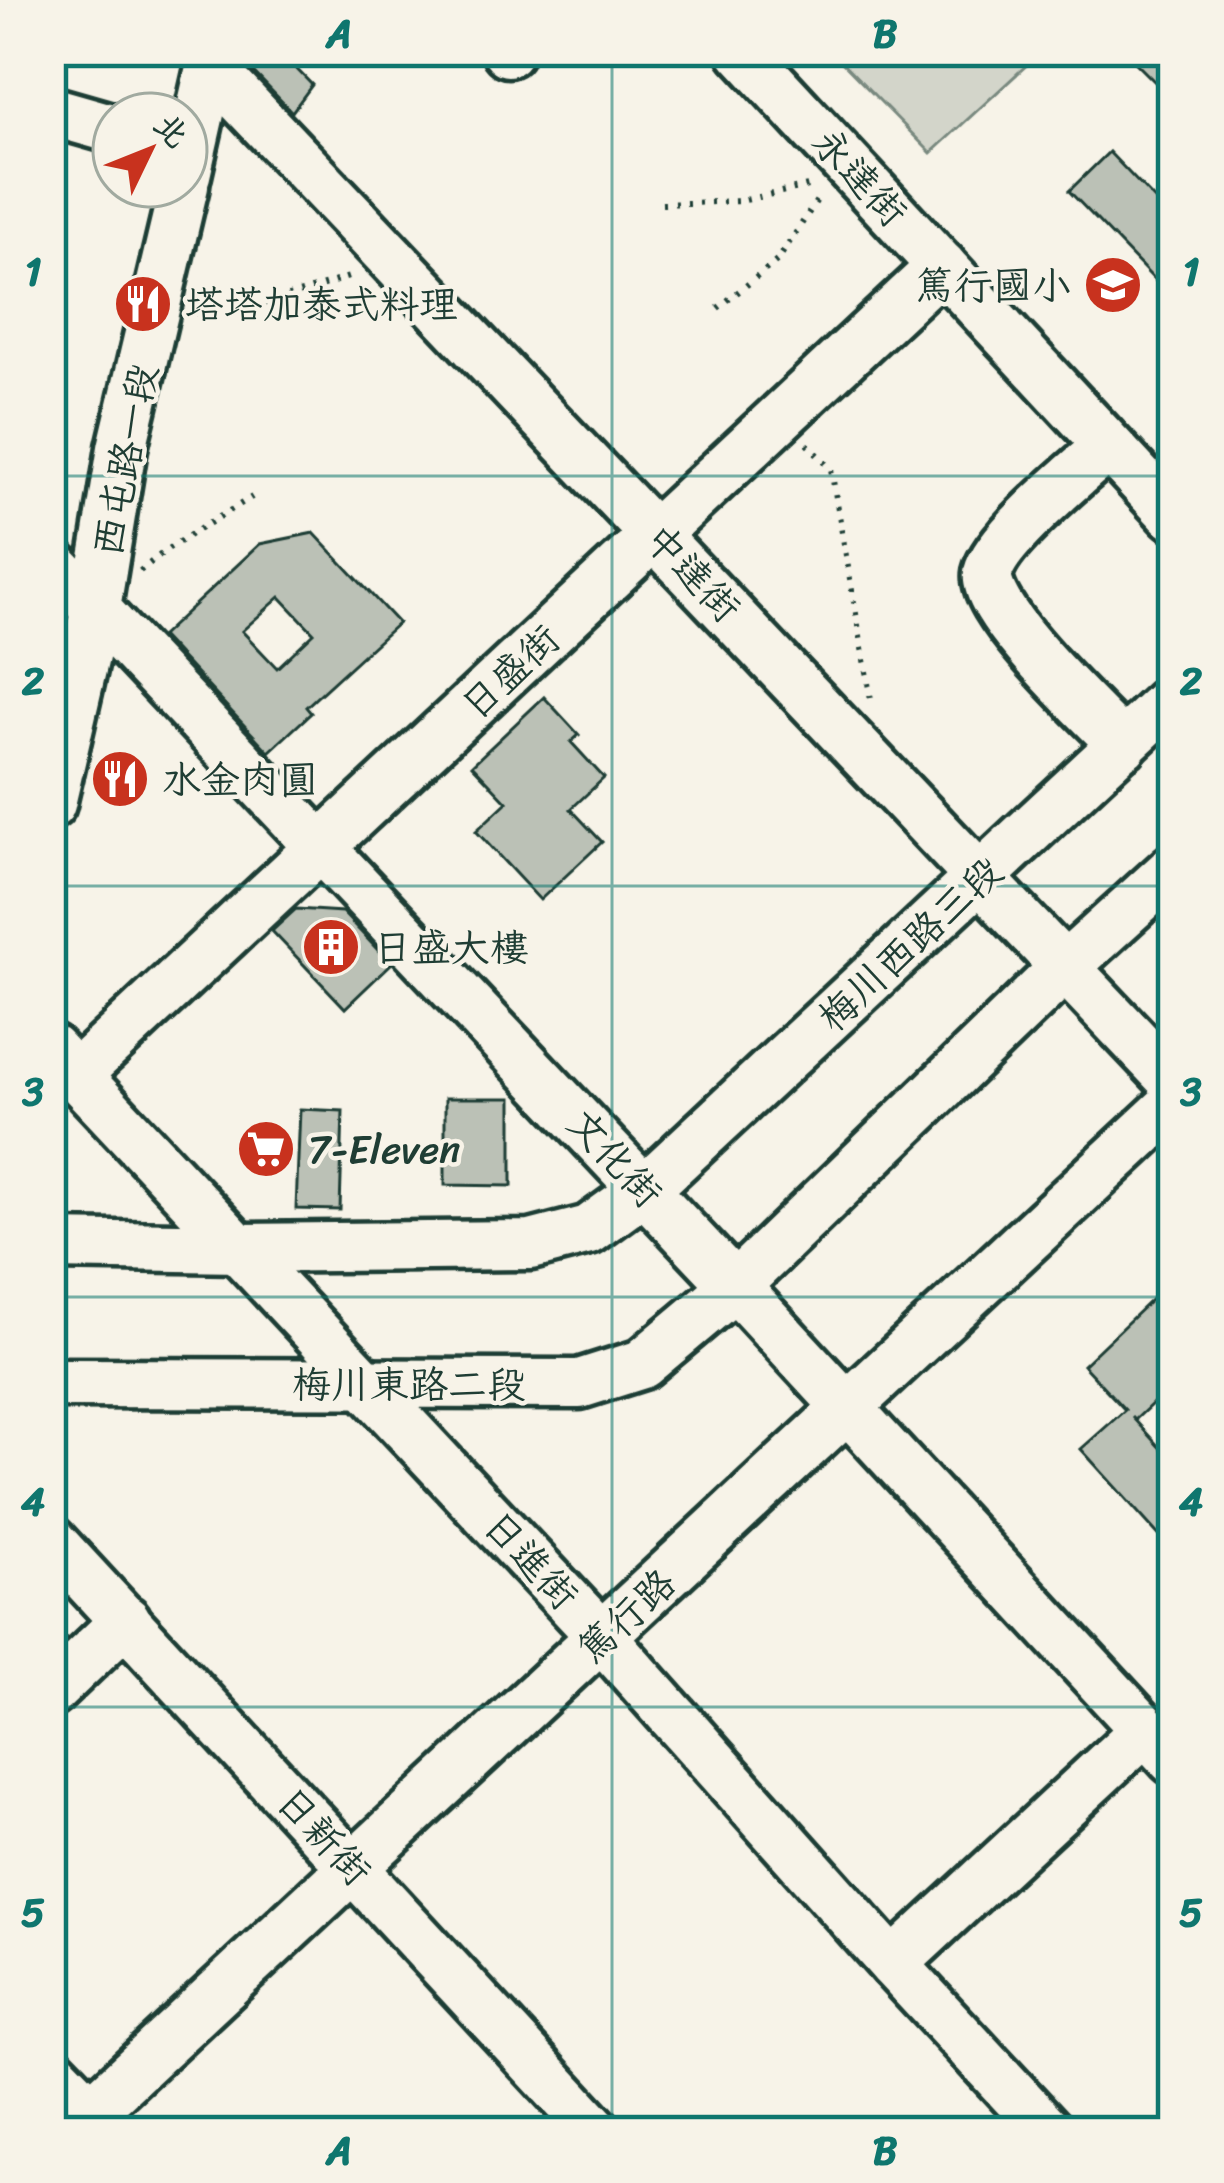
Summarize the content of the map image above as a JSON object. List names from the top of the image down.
{
  "streets": {
    "street": [
      "永達街",
      "西屯路一段",
      "中達街",
      "日盛街",
      "梅川西路三段",
      "文化街",
      "梅川東路二段",
      "日進街",
      "篤行路",
      "日新街"
    ]
  },
  "crossings": [
    ["永達街", "日盛街"],
    ["西屯路一段", "中達街"],
    ["西屯路一段", "文化街"],
    ["中達街", "日盛街"],
    ["中達街", "梅川西路三段"],
    ["中達街", "梅川東路二段"],
    ["日盛街", "文化街"],
    ["日盛街", "日進街"],
    ["梅川西路三段", "文化街"],
    ["梅川西路三段", "日進街"],
    ["文化街", "梅川東路二段"],
    ["文化街", "篤行路"],
    ["梅川東路二段", "日進街"],
    ["日進街", "篤行路"],
    ["篤行路", "日新街"]
  ],
  "places": {
    "school or university": ["篤行國小"],
    "restaurant": ["塔塔加泰式料理", "水金肉圓"],
    "building": ["日盛大樓"],
    "supermarket": ["7-Eleven"]
  },
  "north": "top right",
  "grid": {
    "columns": ["A", "B"],
    "rows": [
      "1",
      "2",
      "3",
      "4",
      "5"
    ]
  }
}
